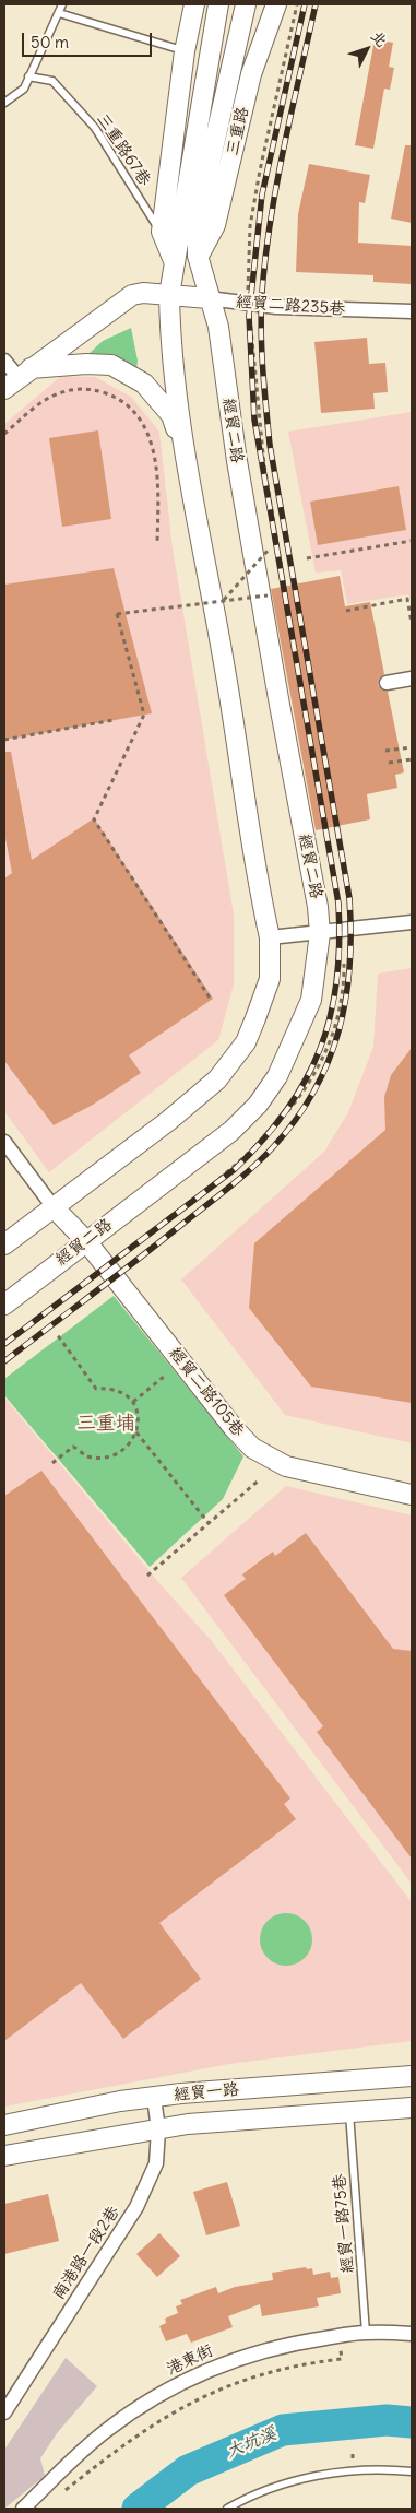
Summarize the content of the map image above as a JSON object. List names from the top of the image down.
{
  "streets": {
    "main road": [
      "三重路",
      "經貿二路235巷",
      "經貿二路",
      "經貿二路105巷",
      "經貿一路"
    ],
    "street": ["南港路一段2巷", "港東街"],
    "lane": ["三重路67巷", "經貿一路75巷"]
  },
  "crossings": [
    ["三重路", "經貿二路"],
    ["經貿二路235巷", "經貿二路"],
    ["經貿二路", "經貿二路105巷"],
    ["經貿一路", "經貿一路75巷"],
    ["經貿一路", "南港路一段2巷"],
    ["經貿一路75巷", "港東街"]
  ],
  "districts": ["三重埔"],
  "water": ["大坑溪"],
  "scale_bar": "50 m",
  "north": "top right"
}
